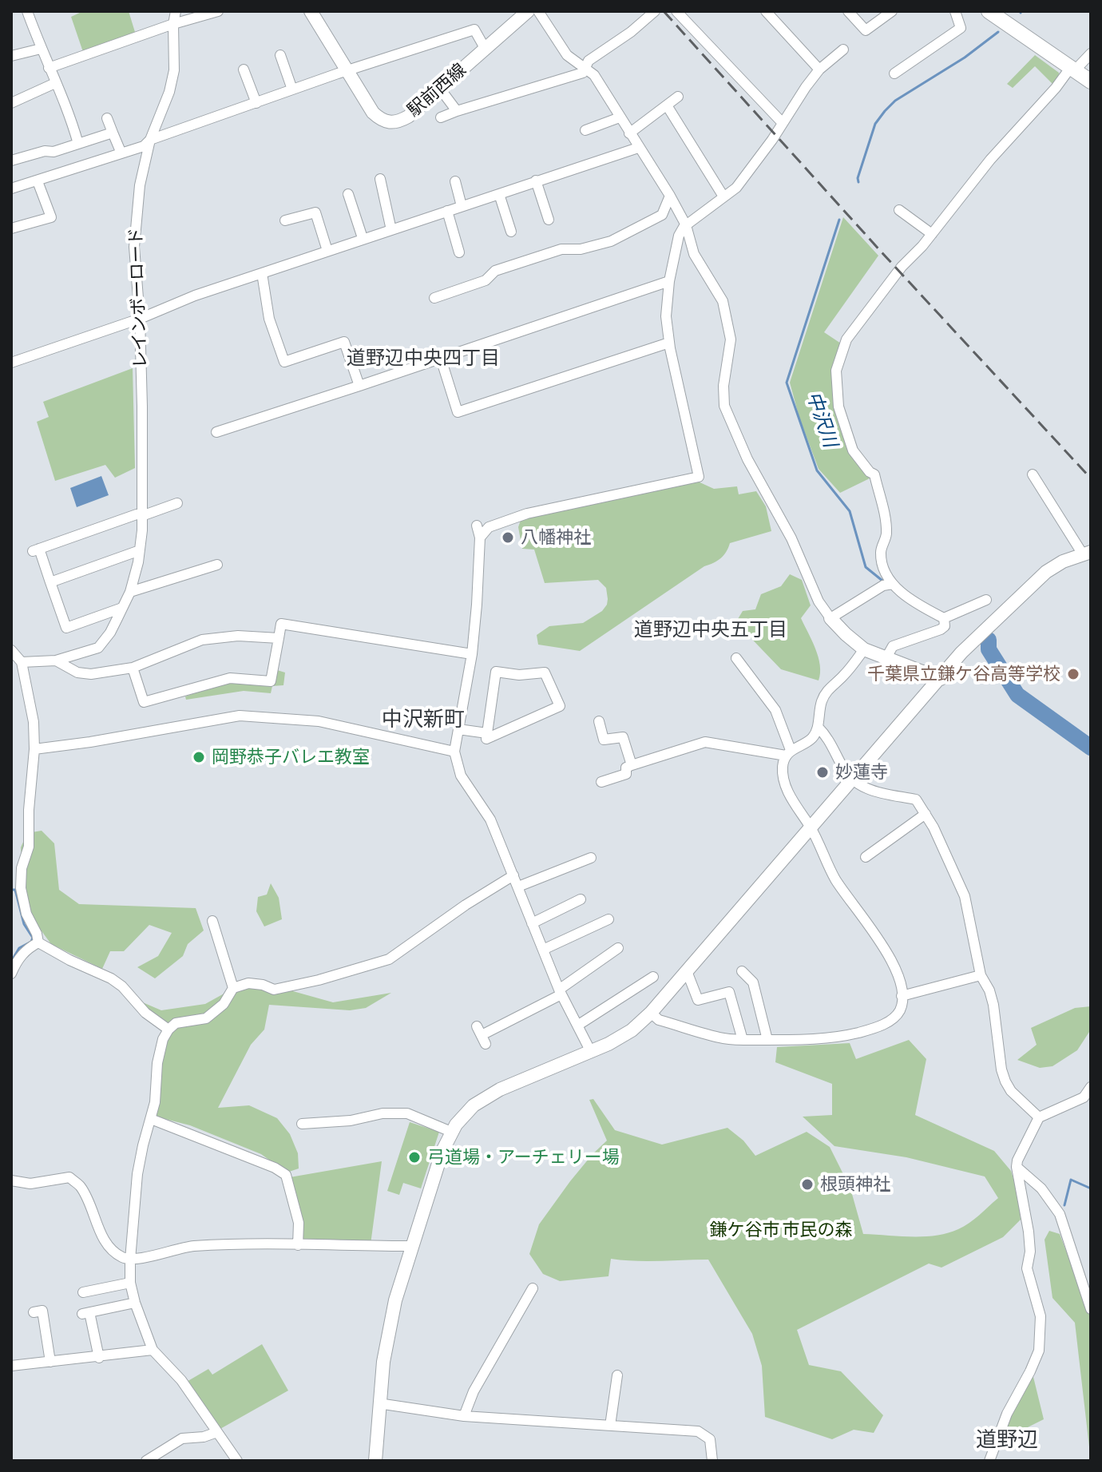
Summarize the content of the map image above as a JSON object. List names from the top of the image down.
{
  "streets": {
    "street": ["駅前西線", "レインボーロード"]
  },
  "districts": [
    "道野辺中央四丁目",
    "道野辺中央五丁目",
    "中沢新町",
    "道野辺"
  ],
  "water": ["中沢川"],
  "parks": ["鎌ケ谷市 市民の森"],
  "places": [
    "八幡神社",
    "千葉県立鎌ケ谷高等学校",
    "岡野恭子バレエ教室",
    "妙蓮寺",
    "弓道場・アーチェリー場",
    "根頭神社"
  ]
}
